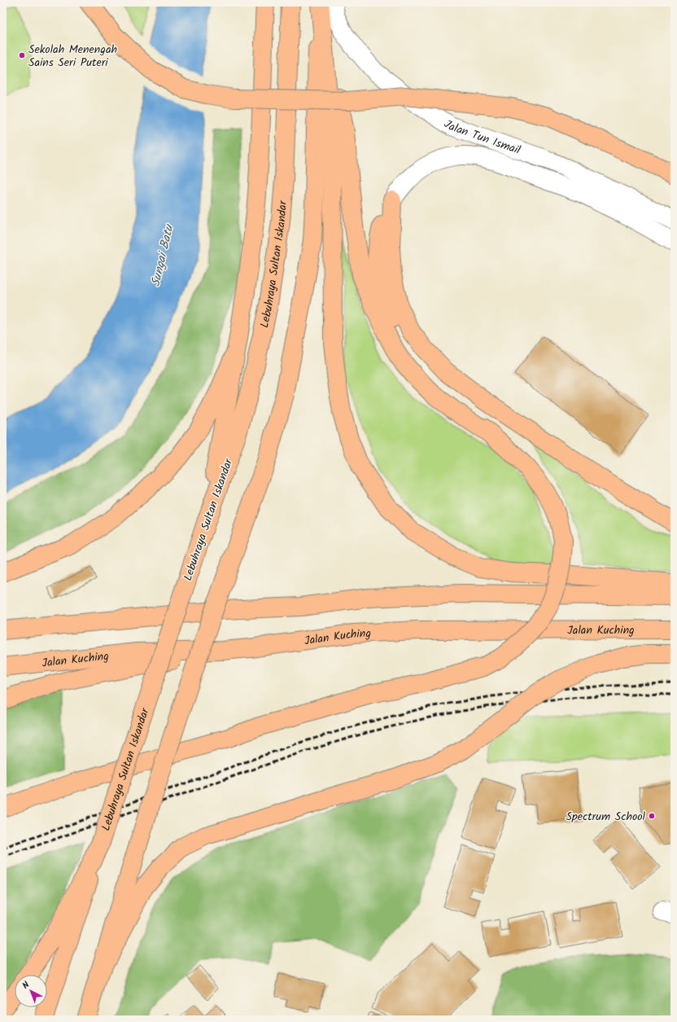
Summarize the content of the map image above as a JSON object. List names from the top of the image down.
{
  "streets": {
    "main road": ["Lebuhraya Sultan Iskandar", "Jalan Kuching"],
    "street": ["Jalan Tun Ismail"]
  },
  "water": ["Sungai Batu"],
  "places": ["Sekolah Menengah Sains Seri Puteri", "Spectrum School"],
  "north": "top left"
}
